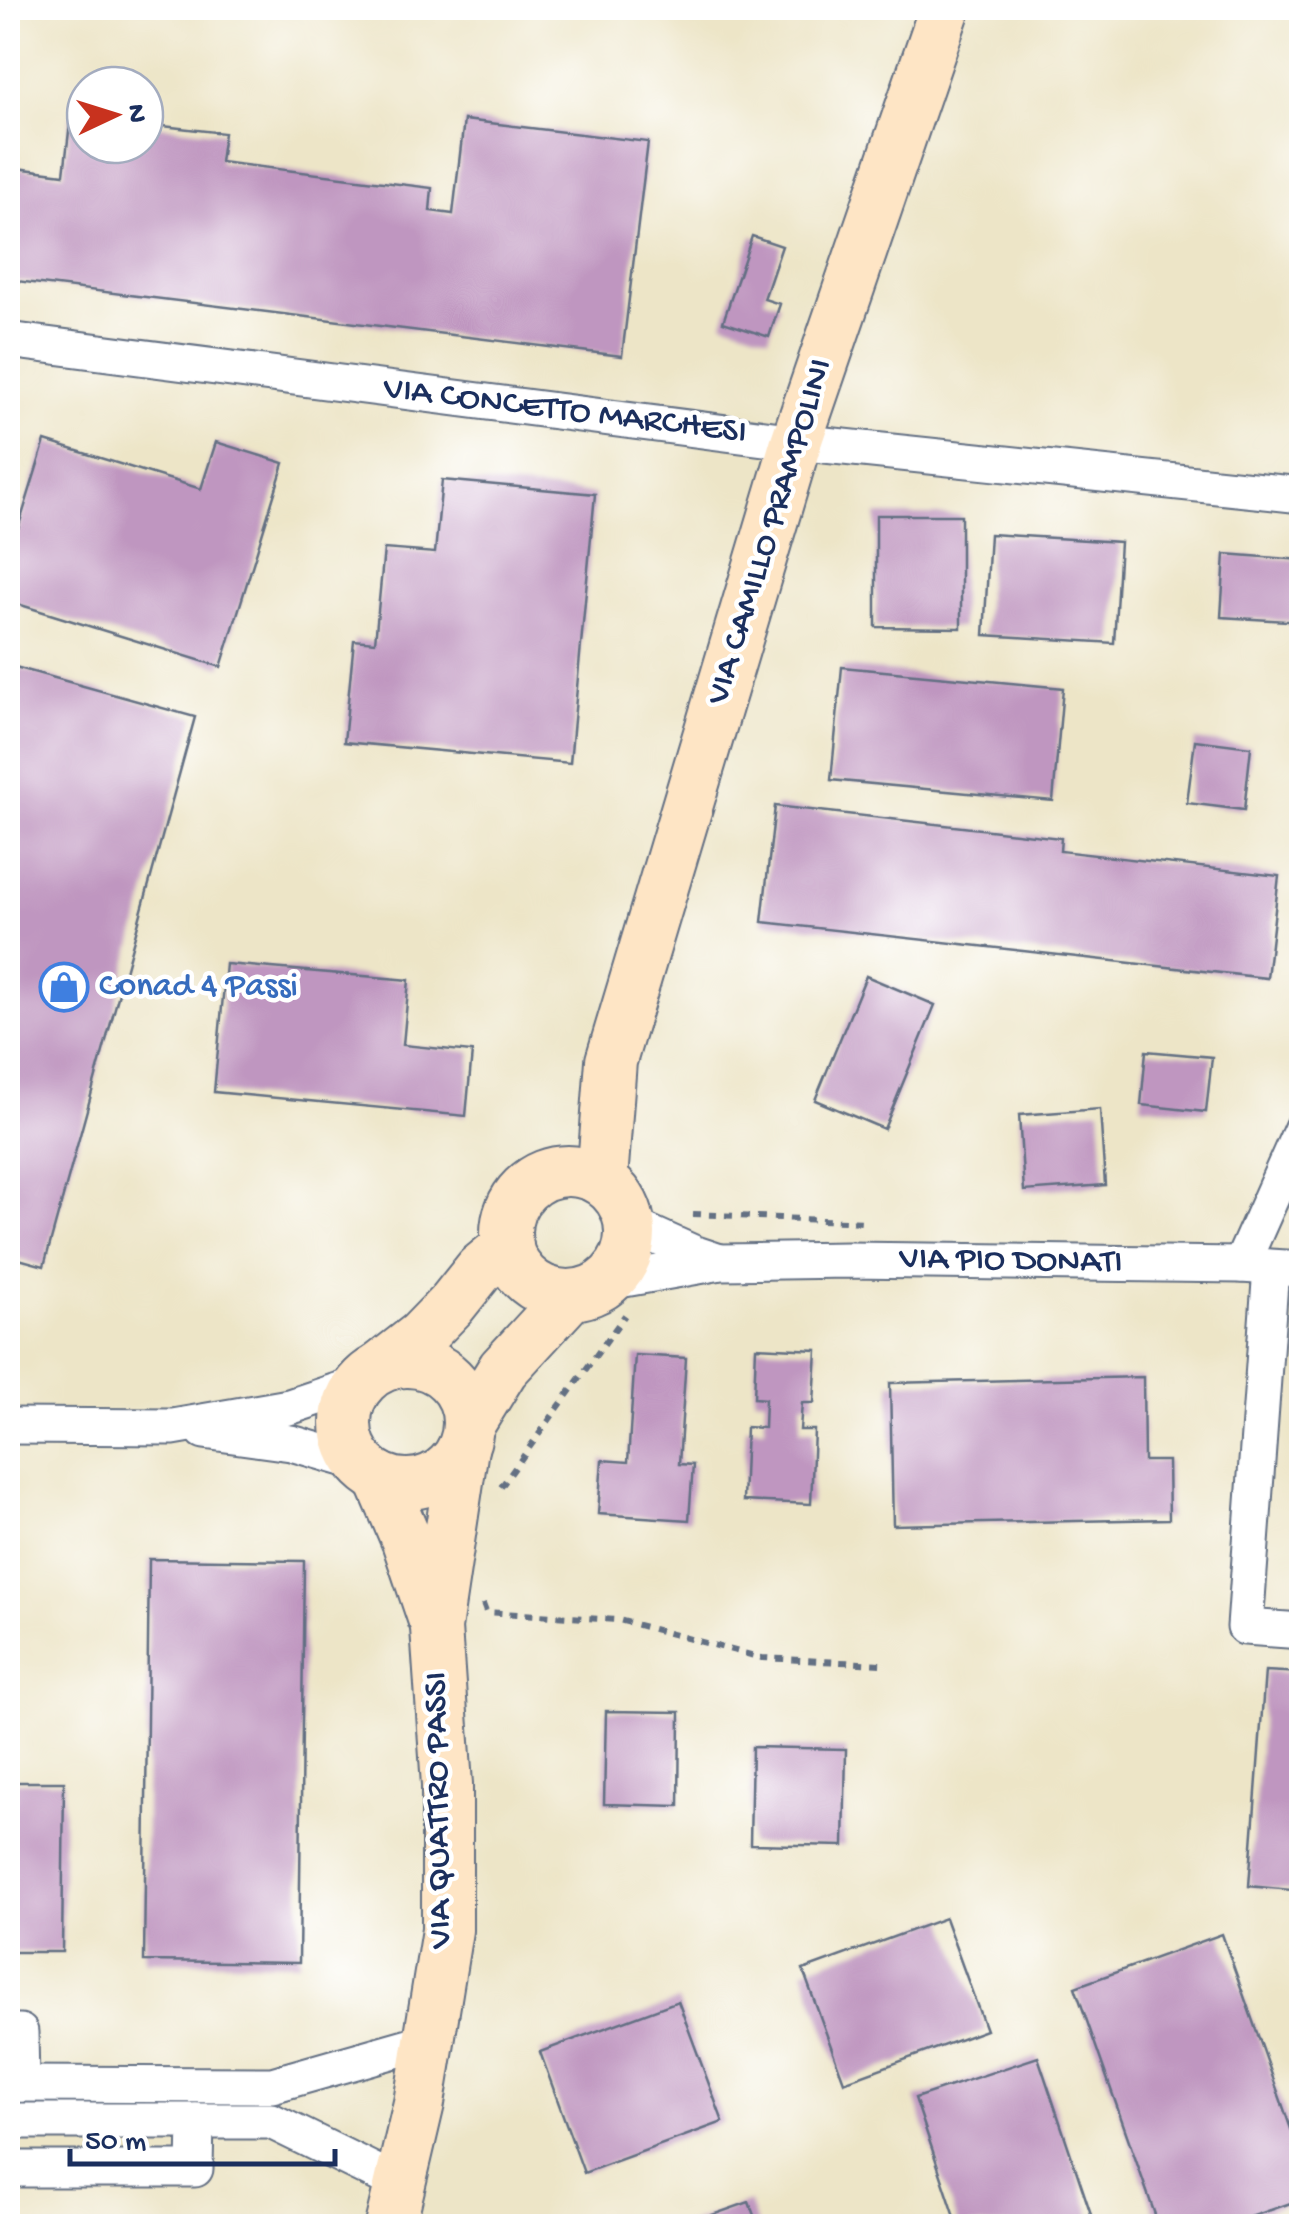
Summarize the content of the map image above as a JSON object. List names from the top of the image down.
{
  "streets": {
    "main road": ["VIA CAMILLO PRAMPOLINI", "VIA QUATTRO PASSI"],
    "street": ["VIA CONCETTO MARCHESI", "VIA PIO DONATI"]
  },
  "crossings": [
    ["VIA CONCETTO MARCHESI", "VIA CAMILLO PRAMPOLINI"],
    ["VIA CAMILLO PRAMPOLINI", "VIA PIO DONATI"]
  ],
  "places": {
    "shop": ["Conad 4 Passi"]
  },
  "scale_bar": "50 m",
  "north": "right"
}
